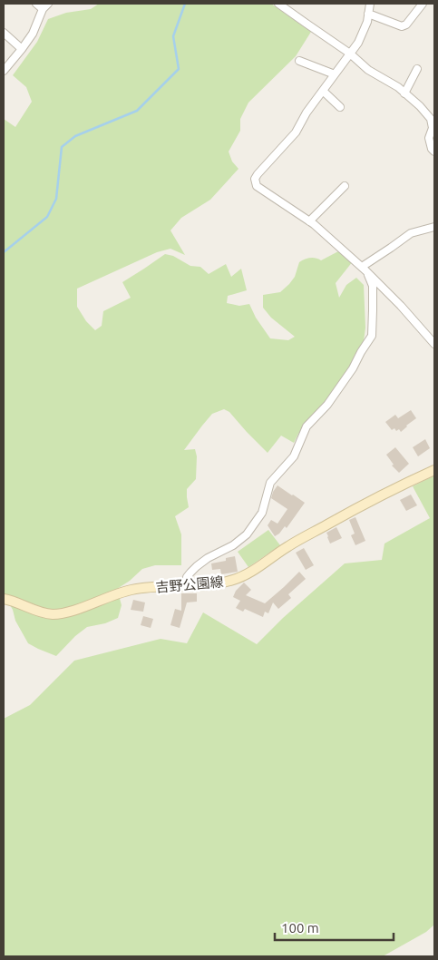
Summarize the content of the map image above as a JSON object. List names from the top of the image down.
{
  "streets": {
    "main road": ["吉野公園線"]
  },
  "scale_bar": "100 m"
}
